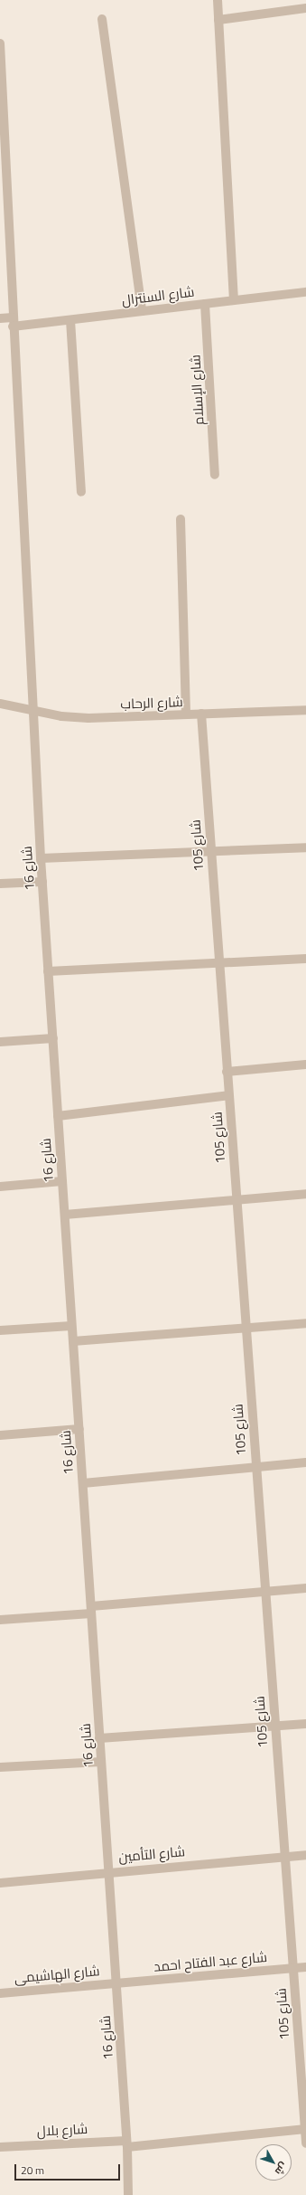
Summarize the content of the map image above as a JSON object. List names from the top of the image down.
{
  "streets": {
    "street": [
      "شارع السنترال",
      "شارع الإسلام",
      "شارع الرحاب",
      "شارع 105",
      "شارع 16",
      "شارع التأمين",
      "شارع عبد الفتاح احمد",
      "شارع الهاشيمى",
      "شارع بلال"
    ]
  },
  "crossings": [
    ["شارع السنترال", "شارع الإسلام"],
    ["شارع السنترال", "شارع 16"],
    ["شارع الرحاب", "شارع 105"],
    ["شارع الرحاب", "شارع 16"],
    ["شارع 105", "شارع التأمين"],
    ["شارع 105", "شارع عبد الفتاح احمد"],
    ["شارع 105", "شارع بلال"],
    ["شارع 16", "شارع التأمين"],
    ["شارع 16", "شارع عبد الفتاح احمد"],
    ["شارع 16", "شارع الهاشيمى"],
    ["شارع 16", "شارع بلال"],
    ["شارع عبد الفتاح احمد", "شارع الهاشيمى"]
  ],
  "scale_bar": "20 m",
  "north": "bottom right"
}
